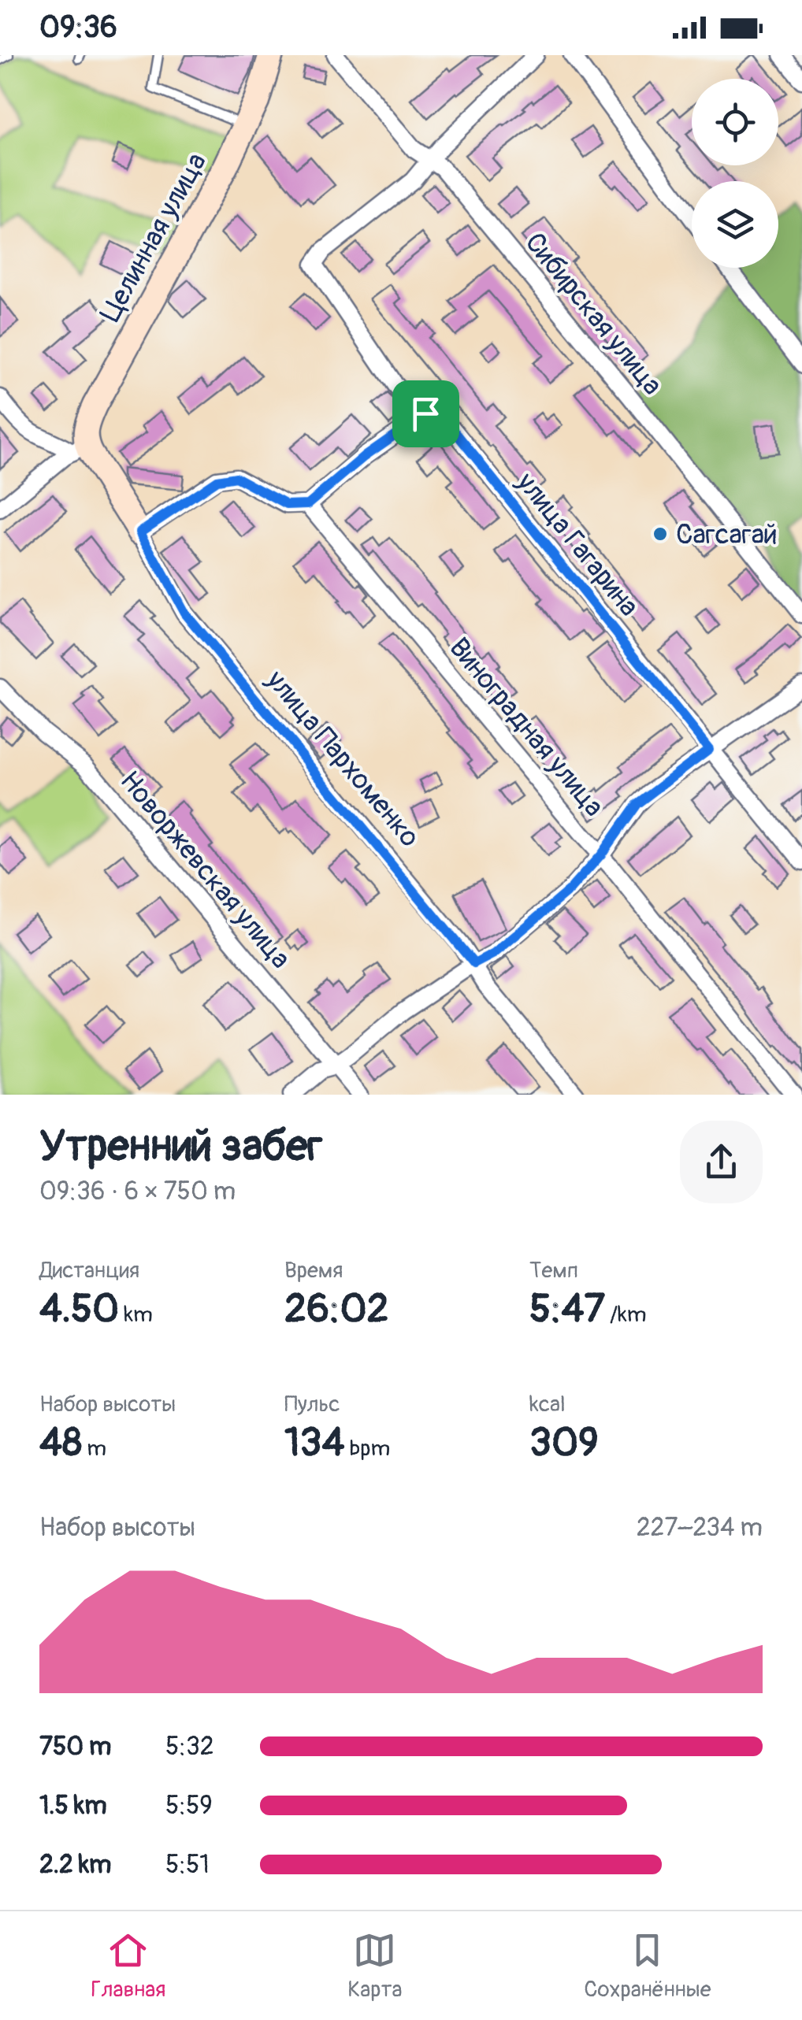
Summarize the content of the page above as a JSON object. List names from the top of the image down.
{
  "streets": {
    "street": [
      "Целинная улица",
      "Сибирская улица",
      "улица Гагарина",
      "Виноградная улица",
      "улица Пархоменко",
      "Новоржевская улица"
    ]
  },
  "crossings": [
    ["Целинная улица", "улица Пархоменко"],
    ["Сибирская улица", "улица Гагарина"]
  ],
  "places": ["Сагсагай"],
  "page": {
    "status": "09:36",
    "heading": ["Утренний забег", "09:36 · 6 × 750 m"],
    "stats": [
      ["Дистанция", "4.50 km"],
      ["Время", "26:02"],
      ["Темп", "5:47 /km"],
      ["Набор высоты", "48 m"],
      ["Пульс", "134 bpm"],
      ["kcal", "309"]
    ],
    "chart": ["Набор высоты", "227–234 m"],
    "list": [
      {
        "name": "750 m",
        "note": "5:32"
      },
      {
        "name": "1.5 km",
        "note": "5:59"
      },
      {
        "name": "2.2 km",
        "note": "5:51"
      }
    ],
    "tabs": ["Главная", "Карта", "Сохранённые"]
  }
}
